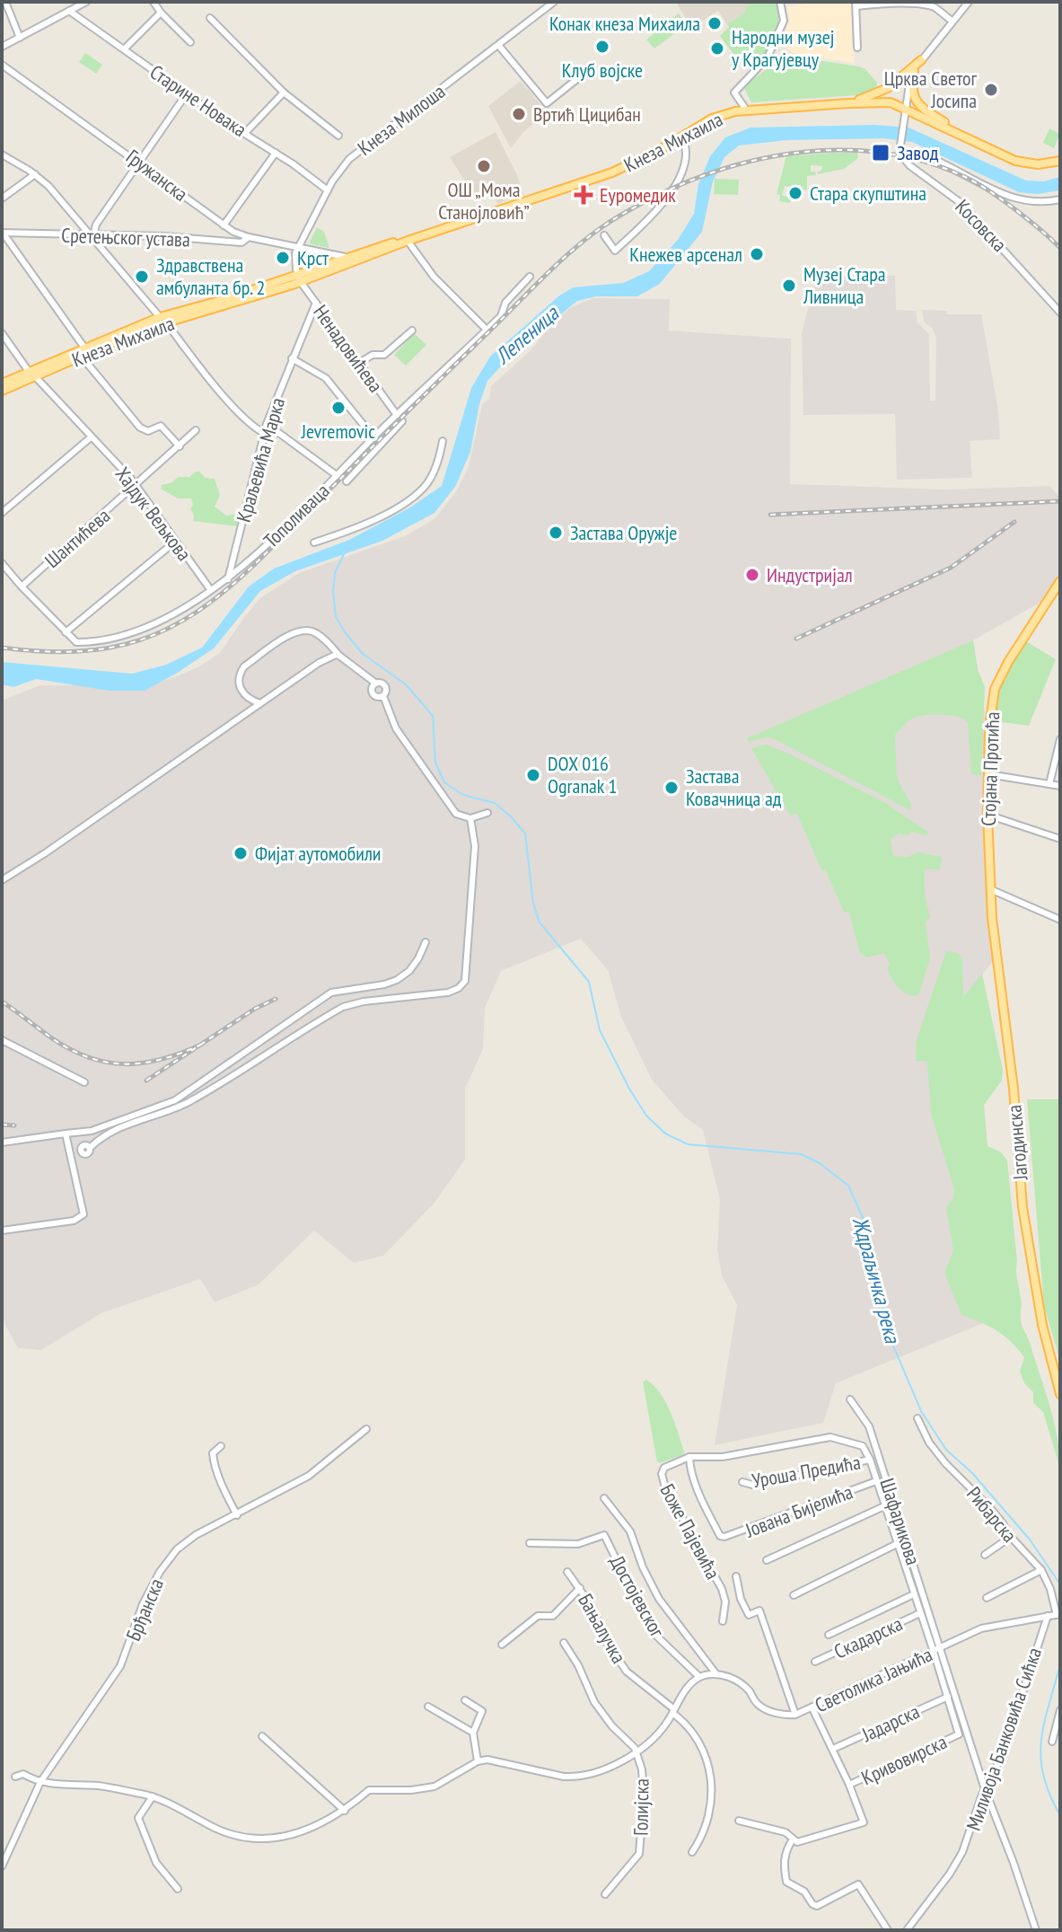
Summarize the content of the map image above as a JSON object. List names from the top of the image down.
{
  "streets": {
    "main road": ["Кнеза Михаила", "Стојана Протића", "Јагодинска"],
    "street": [
      "Старине Новака",
      "Кнеза Милоша",
      "Гружанска",
      "Косовска",
      "Сретењског устава",
      "Ненадовићева",
      "Краљевића Марка",
      "Хајдук Вељкова",
      "Тополиваца",
      "Шантићева",
      "Уроша Предића",
      "Јована Бијелића",
      "Рибарска",
      "Шафарикова",
      "Боже Пајевића",
      "Достојевског",
      "Брђанска",
      "Бањалучка",
      "Скадарска",
      "Светолика Јањића",
      "Јадарска",
      "Миливоја Банковића Сићка",
      "Кривовирска",
      "Голијска"
    ]
  },
  "crossings": [
    ["Старине Новака", "Кнеза Милоша"],
    ["Кнеза Милоша", "Гружанска"],
    ["Кнеза Михаила", "Гружанска"],
    ["Кнеза Михаила", "Косовска"],
    ["Кнеза Михаила", "Ненадовићева"],
    ["Кнеза Михаила", "Хајдук Вељкова"],
    ["Гружанска", "Сретењског устава"],
    ["Ненадовићева", "Краљевића Марка"],
    ["Ненадовићева", "Тополиваца"],
    ["Краљевића Марка", "Тополиваца"],
    ["Хајдук Вељкова", "Тополиваца"],
    ["Хајдук Вељкова", "Шантићева"],
    ["Стојана Протића", "Јагодинска"],
    ["Уроша Предића", "Кривовирска"],
    ["Јована Бијелића", "Боже Пајевића"],
    ["Јована Бијелића", "Кривовирска"],
    ["Рибарска", "Светолика Јањића"],
    ["Шафарикова", "Светолика Јањића"],
    ["Шафарикова", "Миливоја Банковића Сићка"],
    ["Боже Пајевића", "Кривовирска"],
    ["Скадарска", "Кривовирска"],
    ["Светолика Јањића", "Миливоја Банковића Сићка"],
    ["Светолика Јањића", "Кривовирска"],
    ["Јадарска", "Кривовирска"]
  ],
  "water": ["Лепеница", "Ждраљичка река"],
  "places": {
    "other": [
      "Конак кнеза Михаила",
      "Клуб војске",
      "Народни музеј у Крагујевцу",
      "Црква Светог Јосипа",
      "Вртић Цицибан",
      "ОШ „Мома Станојловић”",
      "Стара скупштина",
      "Кнежев арсенал",
      "Крст",
      "Здравствена амбуланта бр. 2",
      "Музеј Стара Ливница",
      "Jevremovic",
      "Застава Оружје",
      "Индустријал",
      "DOX 016 Ogranak 1",
      "Застава Ковачница ад",
      "Фијат аутомобили"
    ],
    "transit": ["Завод"],
    "health": ["Еуромедик"]
  }
}
